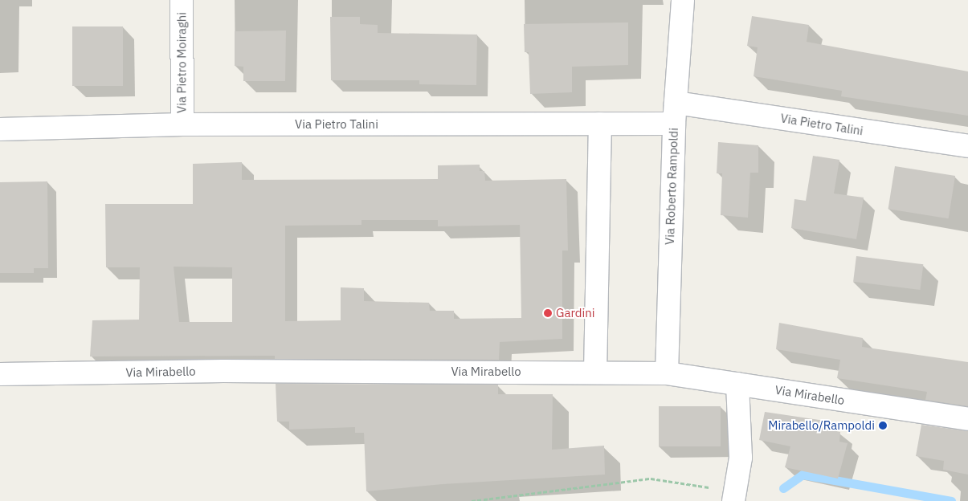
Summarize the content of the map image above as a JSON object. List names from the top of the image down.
{
  "streets": {
    "street": [
      "Via Pietro Moiraghi",
      "Via Pietro Talini",
      "Via Roberto Rampoldi",
      "Via Mirabello"
    ]
  },
  "crossings": [
    ["Via Pietro Moiraghi", "Via Pietro Talini"],
    ["Via Pietro Talini", "Via Roberto Rampoldi"],
    ["Via Roberto Rampoldi", "Via Mirabello"]
  ],
  "places": ["Gardini", "Mirabello/Rampoldi"]
}
